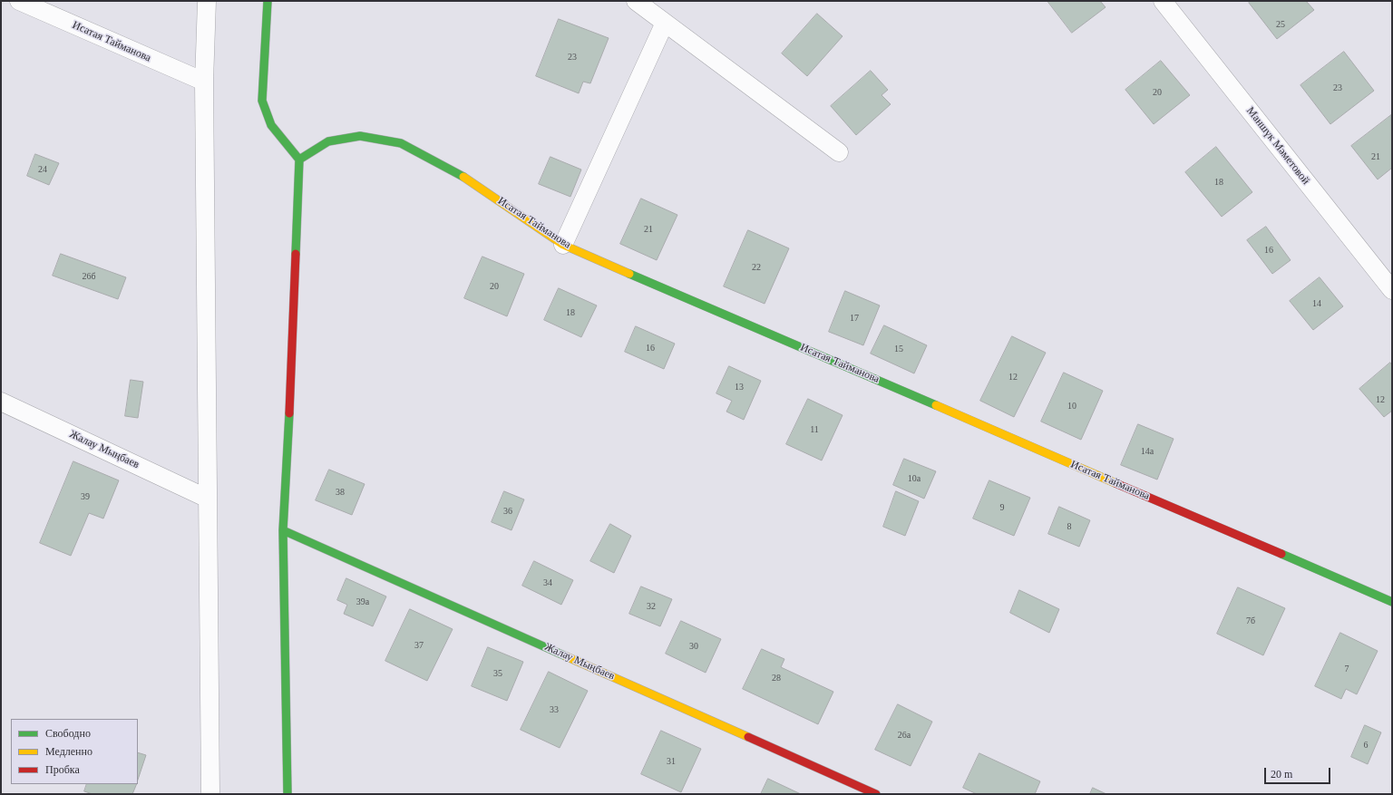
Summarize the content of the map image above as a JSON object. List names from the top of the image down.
{
  "streets": {
    "street": ["Исатая Тайманова", "Маншүк Мәметовой", "Жалау Мыңбаев"]
  },
  "house_numbers": [
    "25",
    "23",
    "23",
    "20",
    "21",
    "24",
    "18",
    "21",
    "16",
    "22",
    "26б",
    "20",
    "14",
    "18",
    "17",
    "16",
    "15",
    "12",
    "13",
    "12",
    "10",
    "11",
    "14а",
    "10а",
    "38",
    "39",
    "9",
    "36",
    "8",
    "34",
    "39а",
    "32",
    "7б",
    "37",
    "30",
    "7",
    "35",
    "28",
    "33",
    "26а",
    "6",
    "31"
  ],
  "legend": ["Свободно", "Медленно", "Пробка"],
  "scale_bar": "20 m"
}
